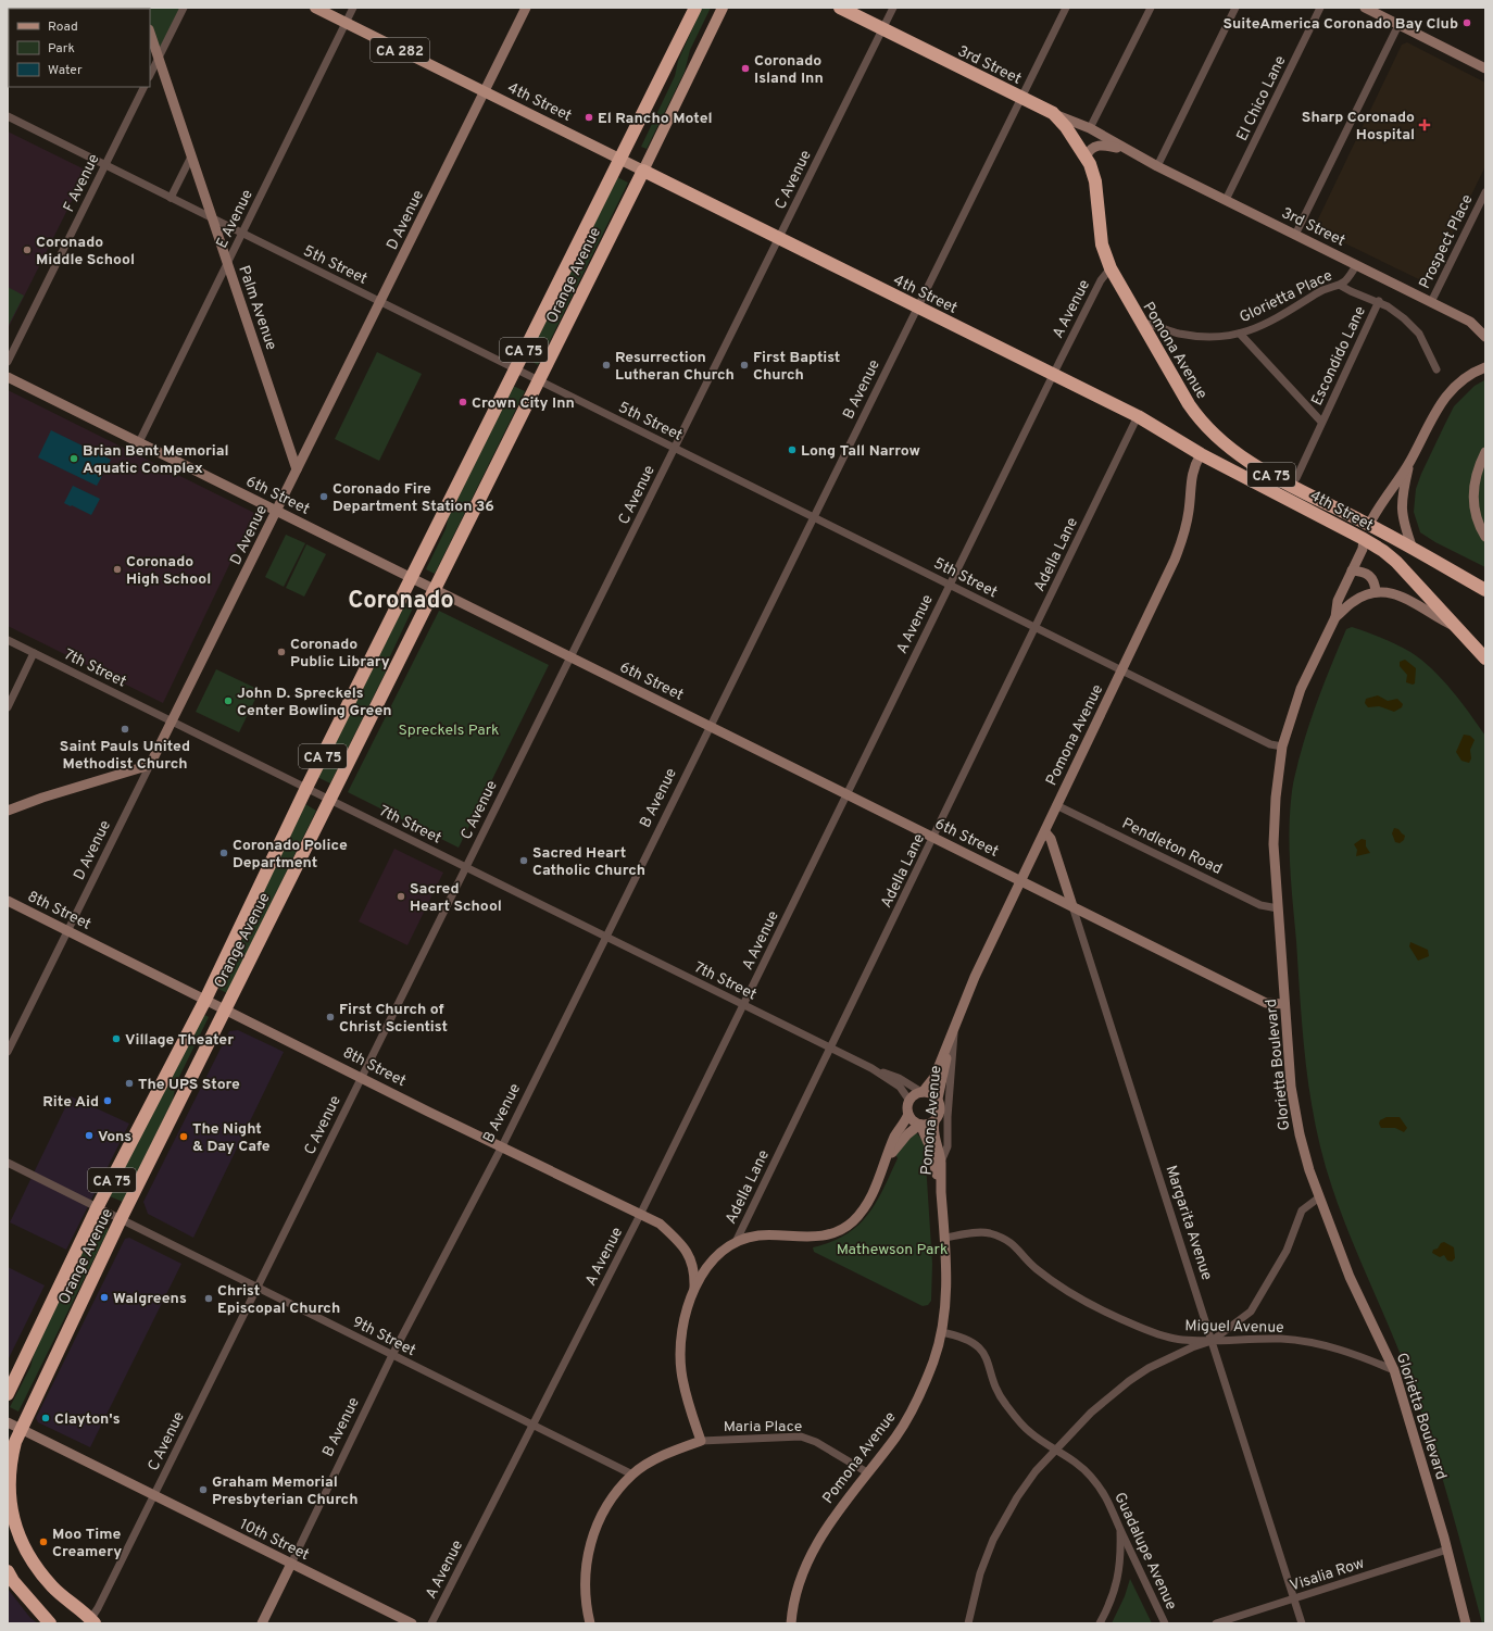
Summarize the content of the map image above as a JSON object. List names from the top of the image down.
{
  "streets": {
    "highway": [
      "3rd Street",
      "4th Street",
      "Orange Avenue",
      "CA 75",
      "Pomona Avenue"
    ],
    "main road": ["CA 282"],
    "street": [
      "El Chico Lane",
      "C Avenue",
      "F Avenue",
      "E Avenue",
      "D Avenue",
      "Prospect Place",
      "5th Street",
      "Glorietta Place",
      "Palm Avenue",
      "A Avenue",
      "Escondido Lane",
      "B Avenue",
      "6th Street",
      "Adella Lane",
      "7th Street",
      "Pendleton Road",
      "8th Street",
      "Glorietta Boulevard",
      "Margarita Avenue",
      "Miguel Avenue",
      "9th Street",
      "Maria Place",
      "10th Street",
      "Guadalupe Avenue",
      "Visalia Row"
    ]
  },
  "crossings": [
    ["3rd Street", "El Chico Lane"],
    ["3rd Street", "C Avenue"],
    ["3rd Street", "Prospect Place"],
    ["3rd Street", "Glorietta Place"],
    ["3rd Street", "Pomona Avenue"],
    ["3rd Street", "B Avenue"],
    ["4th Street", "C Avenue"],
    ["4th Street", "E Avenue"],
    ["4th Street", "D Avenue"],
    ["4th Street", "Orange Avenue"],
    ["4th Street", "A Avenue"],
    ["4th Street", "Pomona Avenue"],
    ["4th Street", "B Avenue"],
    ["4th Street", "Adella Lane"],
    ["4th Street", "Glorietta Boulevard"],
    ["C Avenue", "5th Street"],
    ["C Avenue", "Orange Avenue"],
    ["C Avenue", "6th Street"],
    ["C Avenue", "7th Street"],
    ["C Avenue", "8th Street"],
    ["C Avenue", "9th Street"],
    ["C Avenue", "10th Street"],
    ["F Avenue", "5th Street"],
    ["E Avenue", "5th Street"],
    ["E Avenue", "Palm Avenue"],
    ["E Avenue", "6th Street"],
    ["D Avenue", "5th Street"],
    ["D Avenue", "Palm Avenue"],
    ["D Avenue", "6th Street"],
    ["D Avenue", "7th Street"],
    ["D Avenue", "8th Street"],
    ["5th Street", "Orange Avenue"],
    ["5th Street", "Palm Avenue"],
    ["5th Street", "A Avenue"],
    ["5th Street", "Pomona Avenue"],
    ["5th Street", "B Avenue"],
    ["5th Street", "Adella Lane"],
    ["5th Street", "Glorietta Boulevard"],
    ["Orange Avenue", "6th Street"],
    ["Orange Avenue", "7th Street"],
    ["Orange Avenue", "8th Street"],
    ["Orange Avenue", "9th Street"],
    ["Orange Avenue", "10th Street"],
    ["Glorietta Place", "Pomona Avenue"],
    ["Glorietta Place", "Escondido Lane"],
    ["A Avenue", "Pomona Avenue"],
    ["A Avenue", "6th Street"],
    ["A Avenue", "7th Street"],
    ["A Avenue", "8th Street"],
    ["A Avenue", "9th Street"],
    ["Pomona Avenue", "6th Street"],
    ["Pomona Avenue", "7th Street"],
    ["Pomona Avenue", "Pendleton Road"],
    ["Pomona Avenue", "Margarita Avenue"],
    ["Pomona Avenue", "Miguel Avenue"],
    ["Pomona Avenue", "Maria Place"],
    ["Pomona Avenue", "Guadalupe Avenue"],
    ["B Avenue", "6th Street"],
    ["B Avenue", "7th Street"],
    ["B Avenue", "8th Street"],
    ["B Avenue", "9th Street"],
    ["B Avenue", "10th Street"],
    ["6th Street", "Adella Lane"],
    ["6th Street", "Glorietta Boulevard"],
    ["6th Street", "Margarita Avenue"],
    ["Adella Lane", "7th Street"],
    ["Pendleton Road", "Glorietta Boulevard"],
    ["Glorietta Boulevard", "Miguel Avenue"],
    ["Glorietta Boulevard", "Visalia Row"],
    ["Margarita Avenue", "Miguel Avenue"],
    ["Margarita Avenue", "Visalia Row"]
  ],
  "districts": ["Coronado"],
  "parks": ["Spreckels Park", "Mathewson Park"],
  "places": {
    "other": [
      "SuiteAmerica Coronado Bay Club",
      "Coronado Island Inn",
      "El Rancho Motel",
      "Coronado Middle School",
      "Resurrection Lutheran Church",
      "First Baptist Church",
      "Crown City Inn",
      "Long Tall Narrow",
      "Brian Bent Memorial Aquatic Complex",
      "Coronado Fire Department Station 36",
      "Coronado High School",
      "Coronado Public Library",
      "John D. Spreckels Center Bowling Green",
      "Saint Pauls United Methodist Church",
      "Coronado Police Department",
      "Sacred Heart Catholic Church",
      "Sacred Heart School",
      "First Church of Christ Scientist",
      "Village Theater",
      "The UPS Store",
      "Rite Aid",
      "Vons",
      "The Night & Day Cafe",
      "Walgreens",
      "Christ Episcopal Church",
      "Clayton's",
      "Graham Memorial Presbyterian Church",
      "Moo Time Creamery"
    ],
    "health": ["Sharp Coronado Hospital"]
  },
  "legend": ["Road", "Park", "Water"]
}
